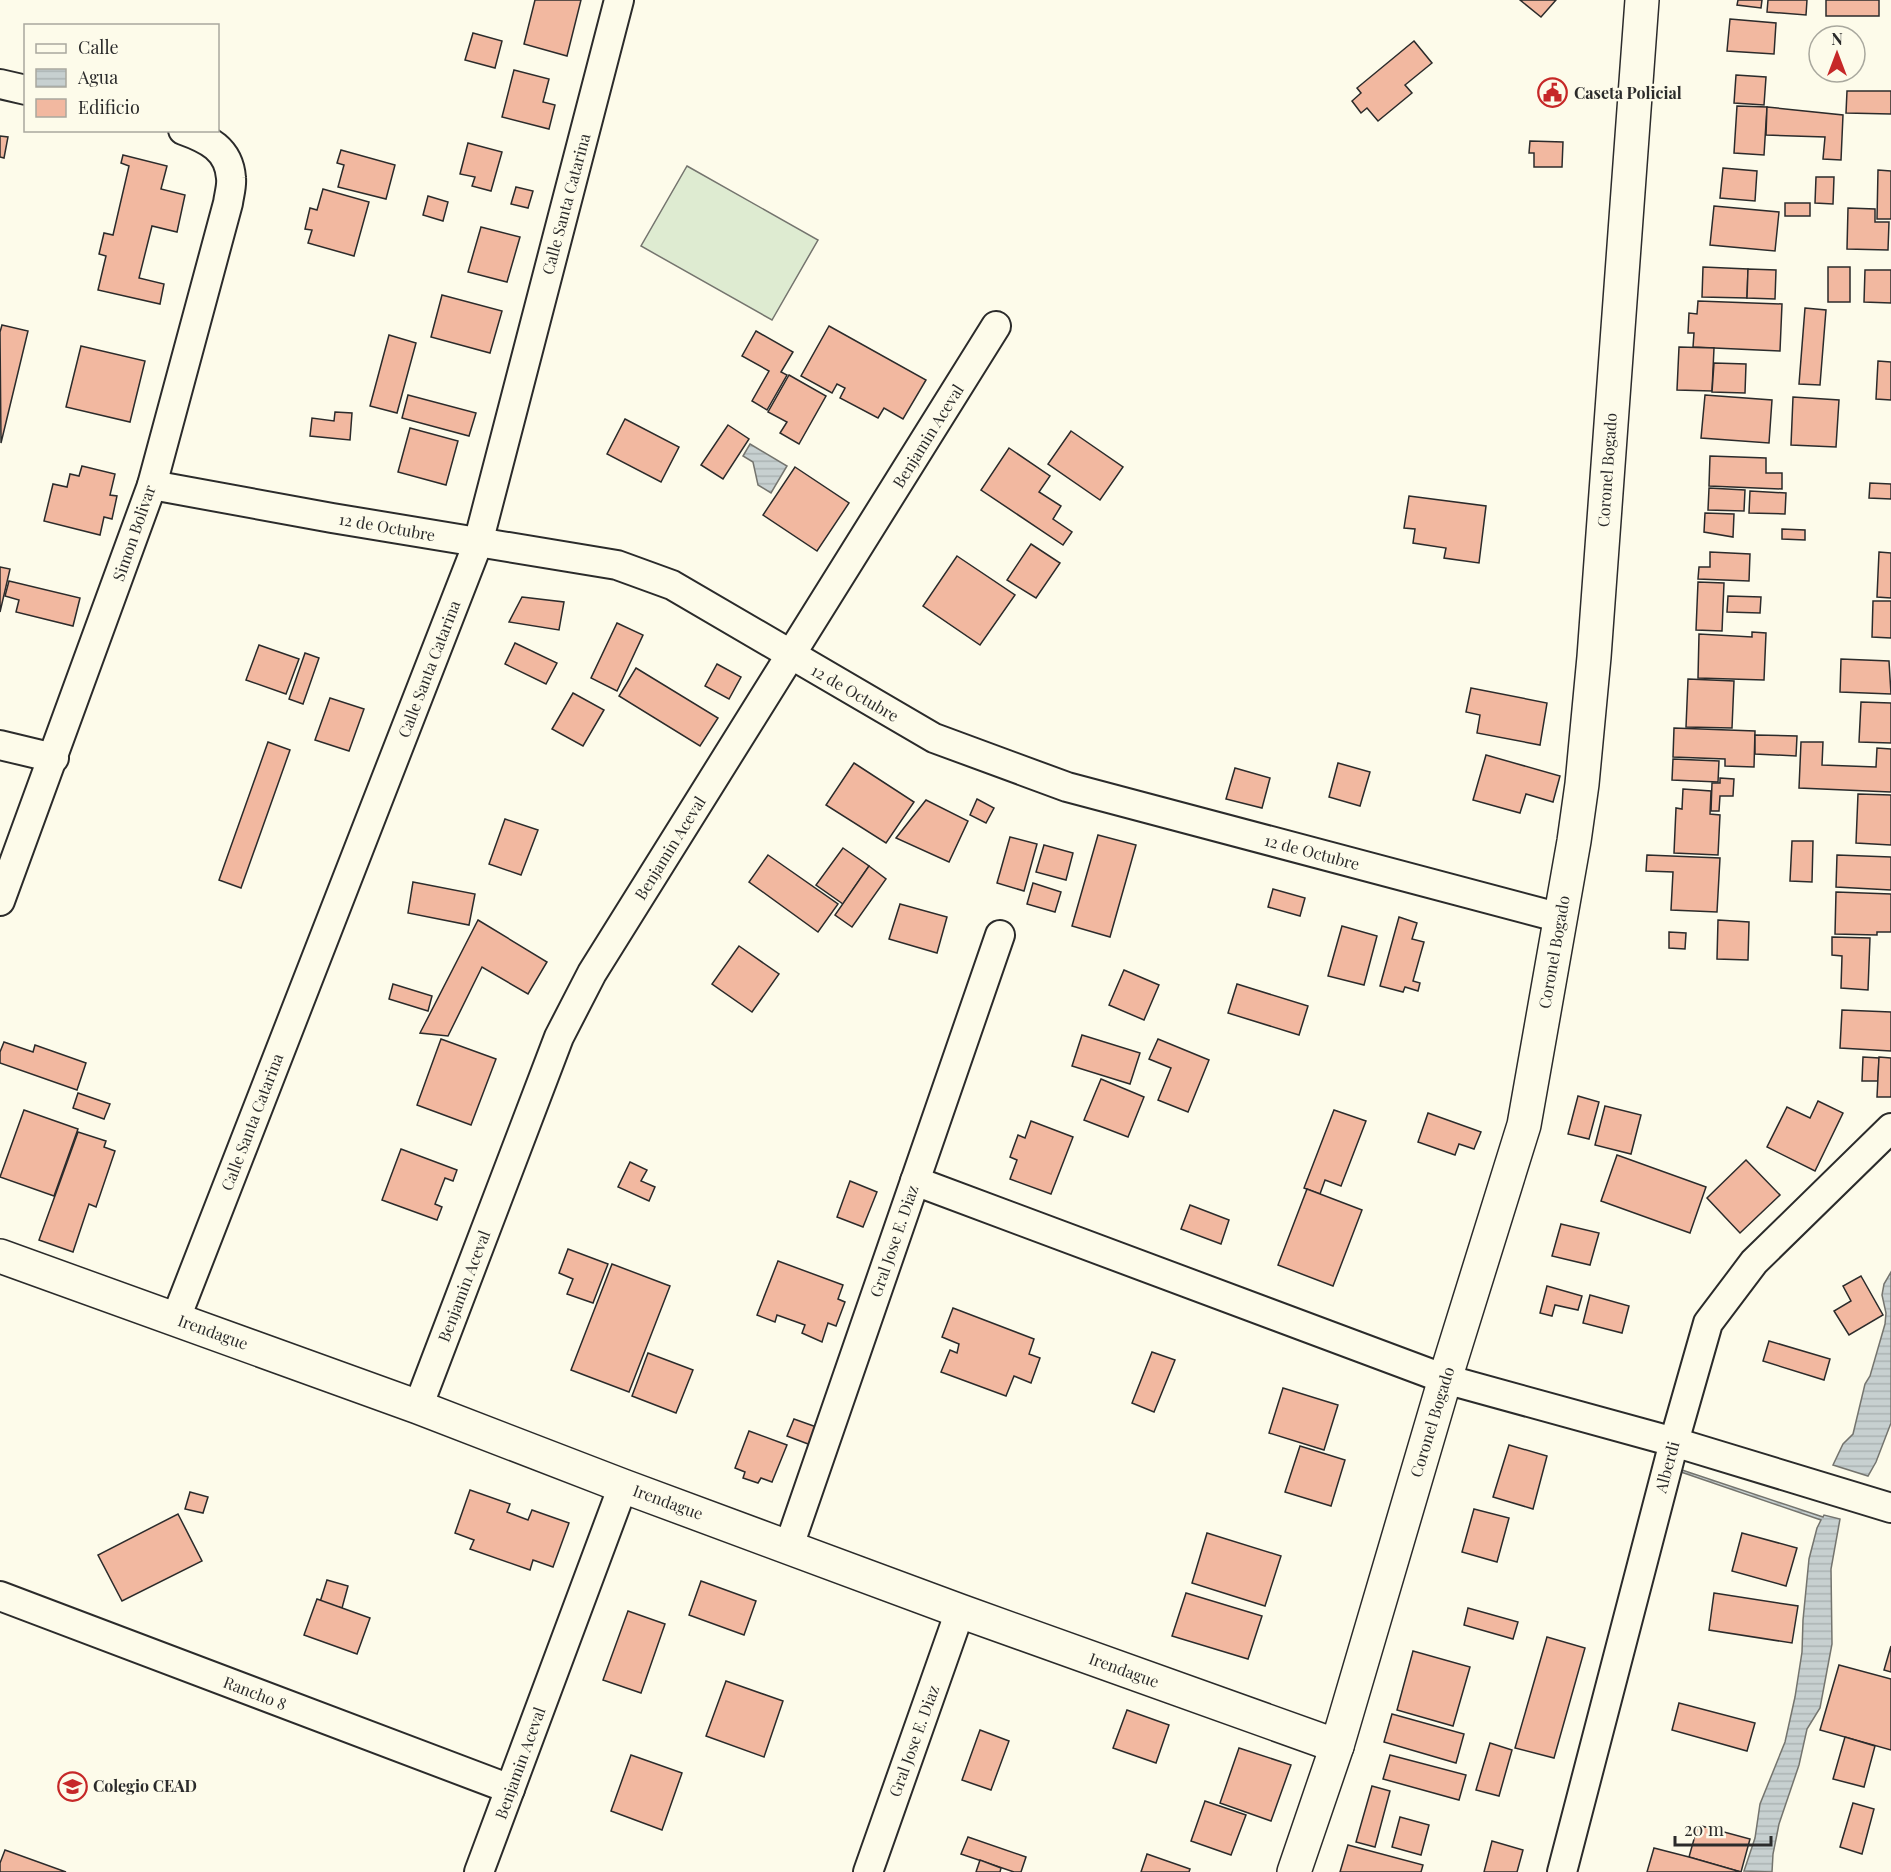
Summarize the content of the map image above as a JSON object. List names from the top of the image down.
{
  "streets": {
    "street": [
      "Calle Santa Catarina",
      "Benjamin Aceval",
      "Coronel Bogado",
      "12 de Octubre",
      "Simon Bolivar",
      "Gral Jose E. Diaz",
      "Irendague",
      "Alberdi",
      "Rancho 8"
    ]
  },
  "crossings": [
    ["Calle Santa Catarina", "12 de Octubre"],
    ["Calle Santa Catarina", "Irendague"],
    ["Benjamin Aceval", "12 de Octubre"],
    ["Benjamin Aceval", "Irendague"],
    ["Benjamin Aceval", "Rancho 8"],
    ["Coronel Bogado", "12 de Octubre"],
    ["Coronel Bogado", "Irendague"],
    ["12 de Octubre", "Simon Bolivar"],
    ["Gral Jose E. Diaz", "Irendague"]
  ],
  "places": {
    "public building": ["Caseta Policial"],
    "school or university": ["Colegio CEAD"]
  },
  "legend": ["Calle", "Agua", "Edificio"],
  "scale_bar": "20 m",
  "north": "top"
}
